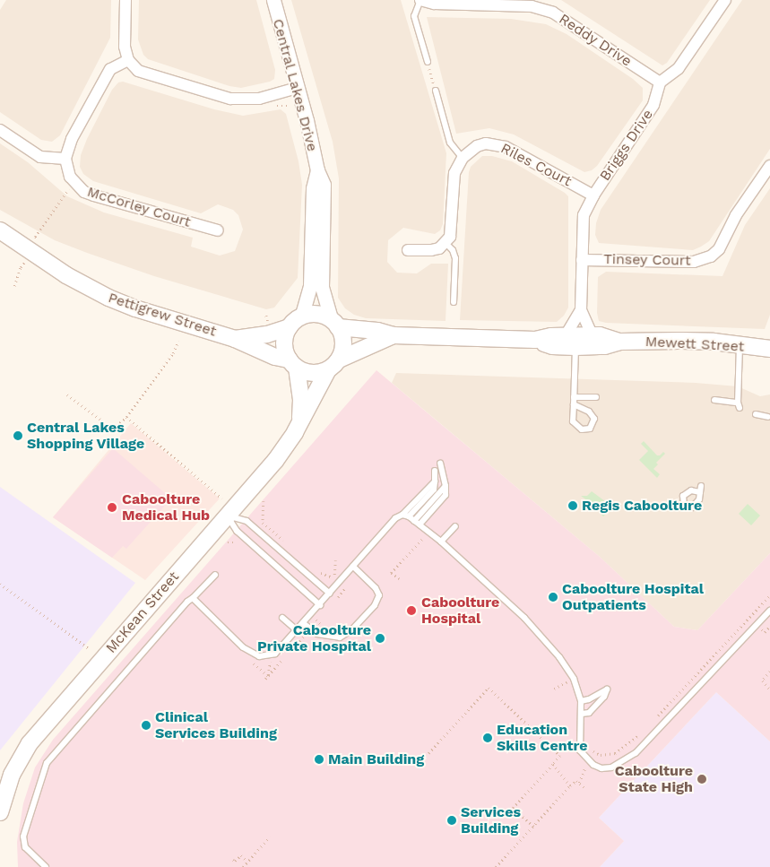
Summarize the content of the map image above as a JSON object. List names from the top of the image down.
{
  "streets": {
    "main road": ["Pettigrew Street", "Mewett Street", "McKean Street"],
    "street": [
      "Reddy Drive",
      "Central Lakes Drive",
      "Briggs Drive",
      "Riles Court",
      "McCorley Court",
      "Tinsey Court"
    ]
  },
  "crossings": [
    ["Reddy Drive", "Briggs Drive"],
    ["Central Lakes Drive", "Pettigrew Street"],
    ["Central Lakes Drive", "Mewett Street"],
    ["Central Lakes Drive", "McKean Street"],
    ["Briggs Drive", "Riles Court"],
    ["Briggs Drive", "Tinsey Court"],
    ["Briggs Drive", "Mewett Street"],
    ["Pettigrew Street", "Mewett Street"],
    ["Pettigrew Street", "McKean Street"],
    ["Mewett Street", "McKean Street"]
  ],
  "places": [
    "Central Lakes Shopping Village",
    "Regis Caboolture",
    "Caboolture Medical Hub",
    "Caboolture Hospital Outpatients",
    "Caboolture Hospital",
    "Caboolture Private Hospital",
    "Clinical Services Building",
    "Education Skills Centre",
    "Main Building",
    "Caboolture State High",
    "Services Building"
  ]
}
